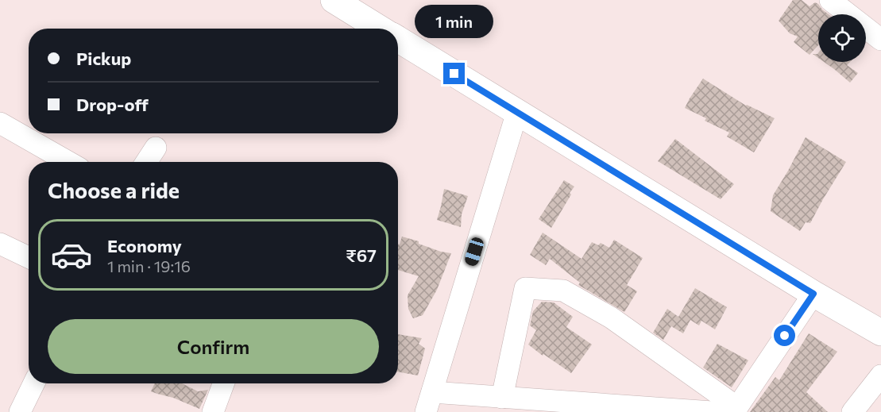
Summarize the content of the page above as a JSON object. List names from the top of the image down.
{
  "page": {
    "bubble": "1 min",
    "banner": ["Pickup", "Drop-off"],
    "heading": "Choose a ride",
    "list": [
      {
        "name": "Economy",
        "note": "1 min · 19:16",
        "value": "₹67"
      }
    ],
    "buttons": "Confirm"
  }
}
